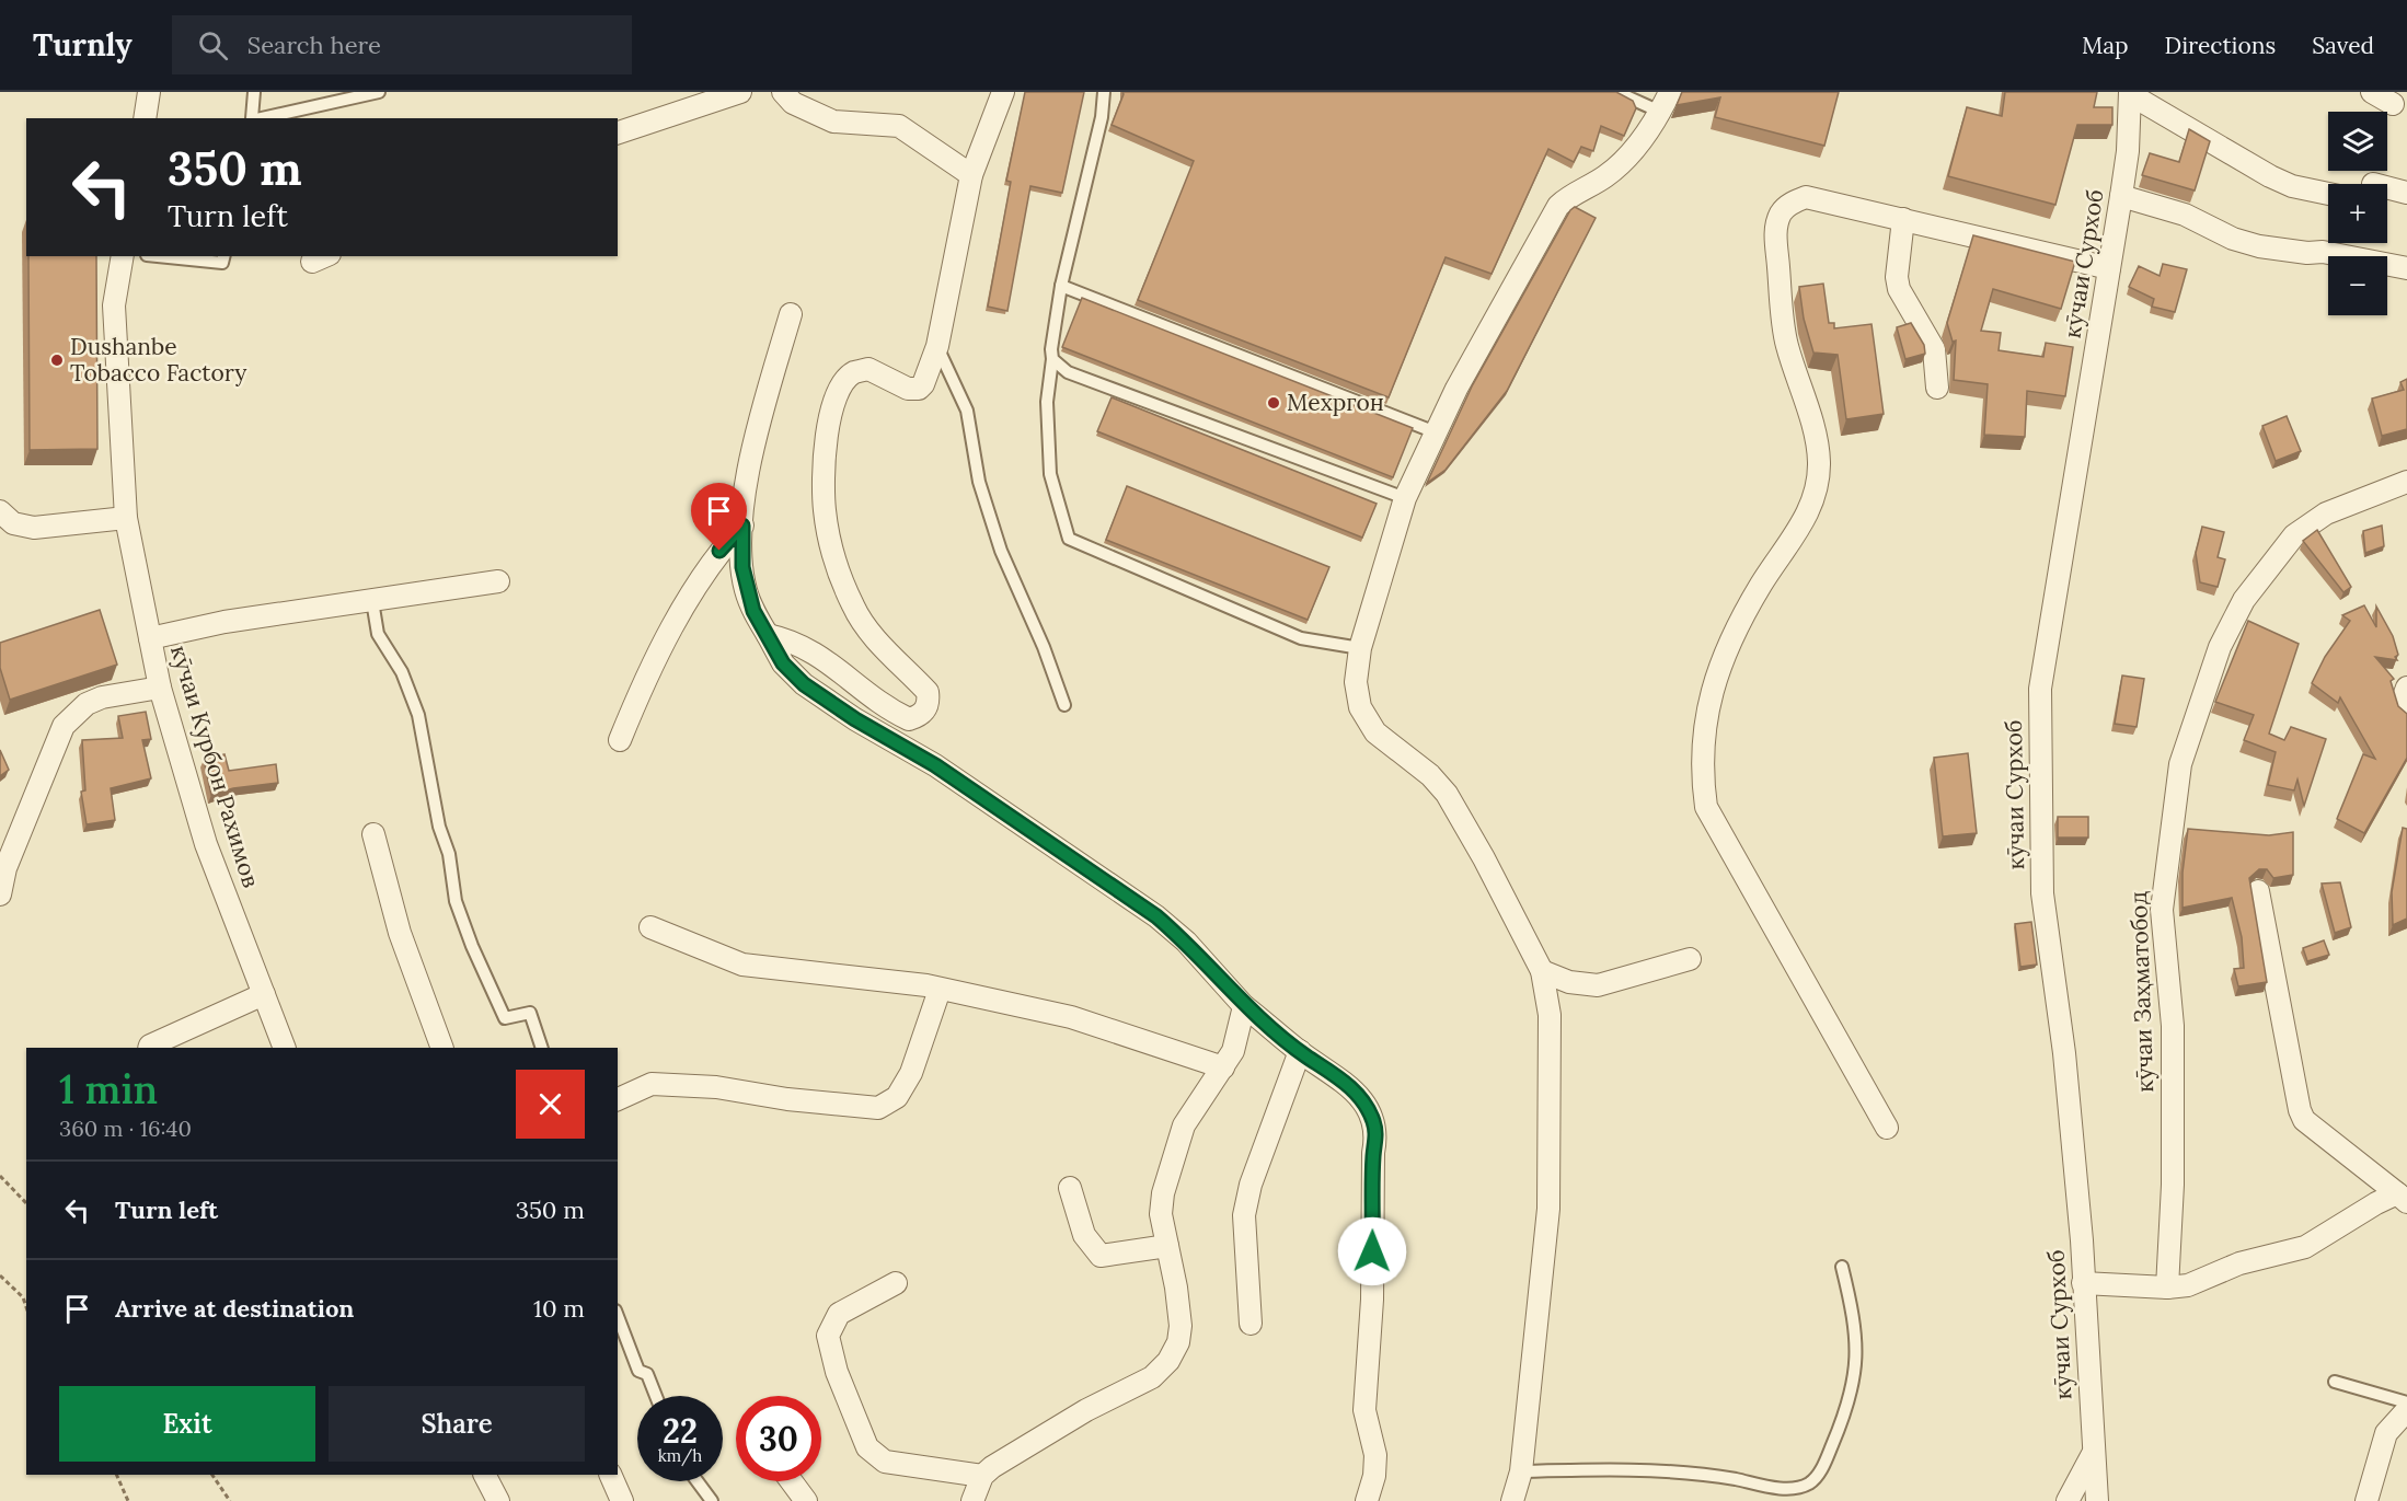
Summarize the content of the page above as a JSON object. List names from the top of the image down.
{
  "streets": {
    "street": ["кӯчаи Сурхоб", "кӯчаи Курбон Рахимов", "кӯчаи Заҳматобод"]
  },
  "places": ["Dushanbe Tobacco Factory", "Мехргон"],
  "page": {
    "header": "Turnly",
    "search": "Search here",
    "nav": ["Map", "Directions", "Saved"],
    "map_buttons": ["+", "−"],
    "turn": ["350 m", "Turn left"],
    "heading": ["1 min", "360 m · 16:40"],
    "list": [
      {
        "name": "Turn left",
        "value": "350 m"
      },
      {
        "name": "Arrive at destination",
        "value": "10 m"
      }
    ],
    "buttons": ["Exit", "Share"],
    "speed": "22 km/h",
    "limit": "30"
  }
}
